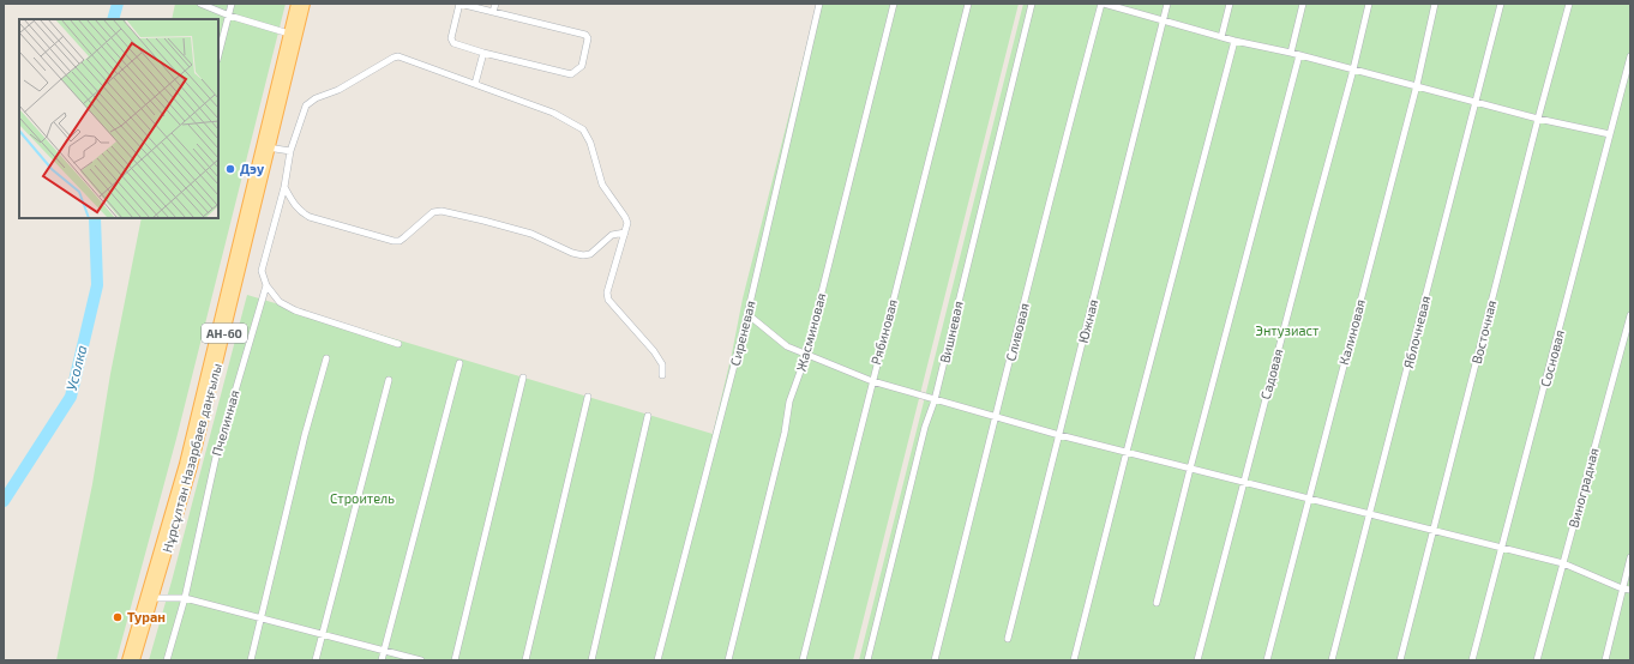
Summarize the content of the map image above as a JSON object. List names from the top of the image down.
{
  "streets": {
    "main road": ["АН-60", "Нұрсұлтан Назарбаев даңғылы"],
    "street": [
      "Южная",
      "Жасминовая",
      "Рябиновая",
      "Вишневая",
      "Сливовая",
      "Калиновая",
      "Яблочневая",
      "Восточная",
      "Сиреневая",
      "Сосновая",
      "Садовая",
      "Пчелинная",
      "Виноградная"
    ]
  },
  "water": ["Усолка"],
  "parks": ["Энтузиаст", "Строитель"],
  "places": ["Дэу", "Туран"]
}
